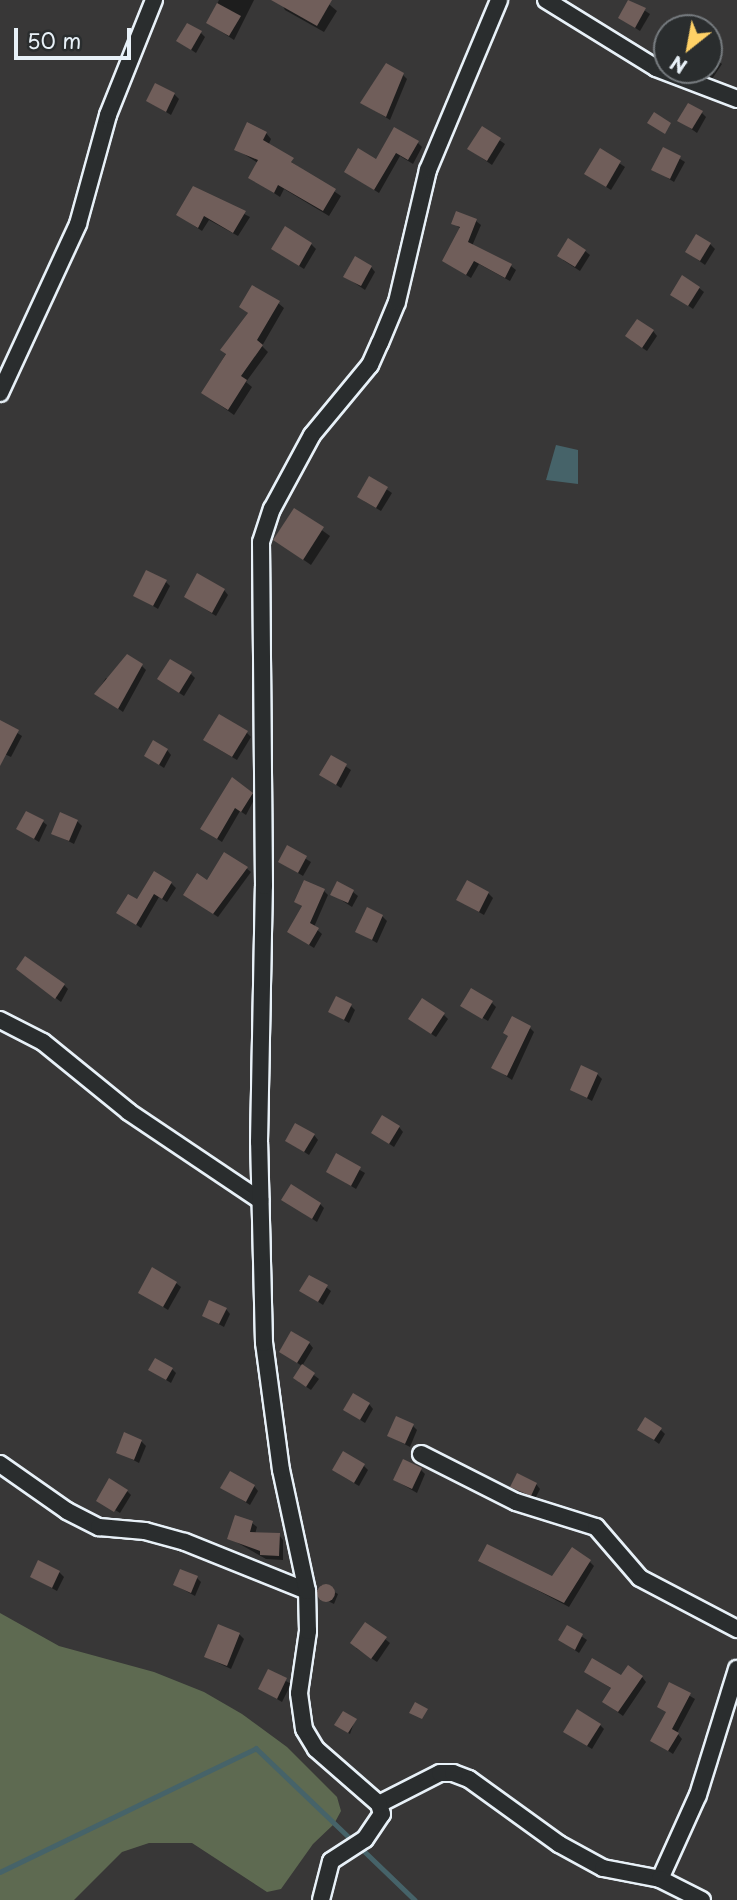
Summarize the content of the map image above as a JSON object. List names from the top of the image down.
{
  "scale_bar": "50 m",
  "north": "bottom left"
}
